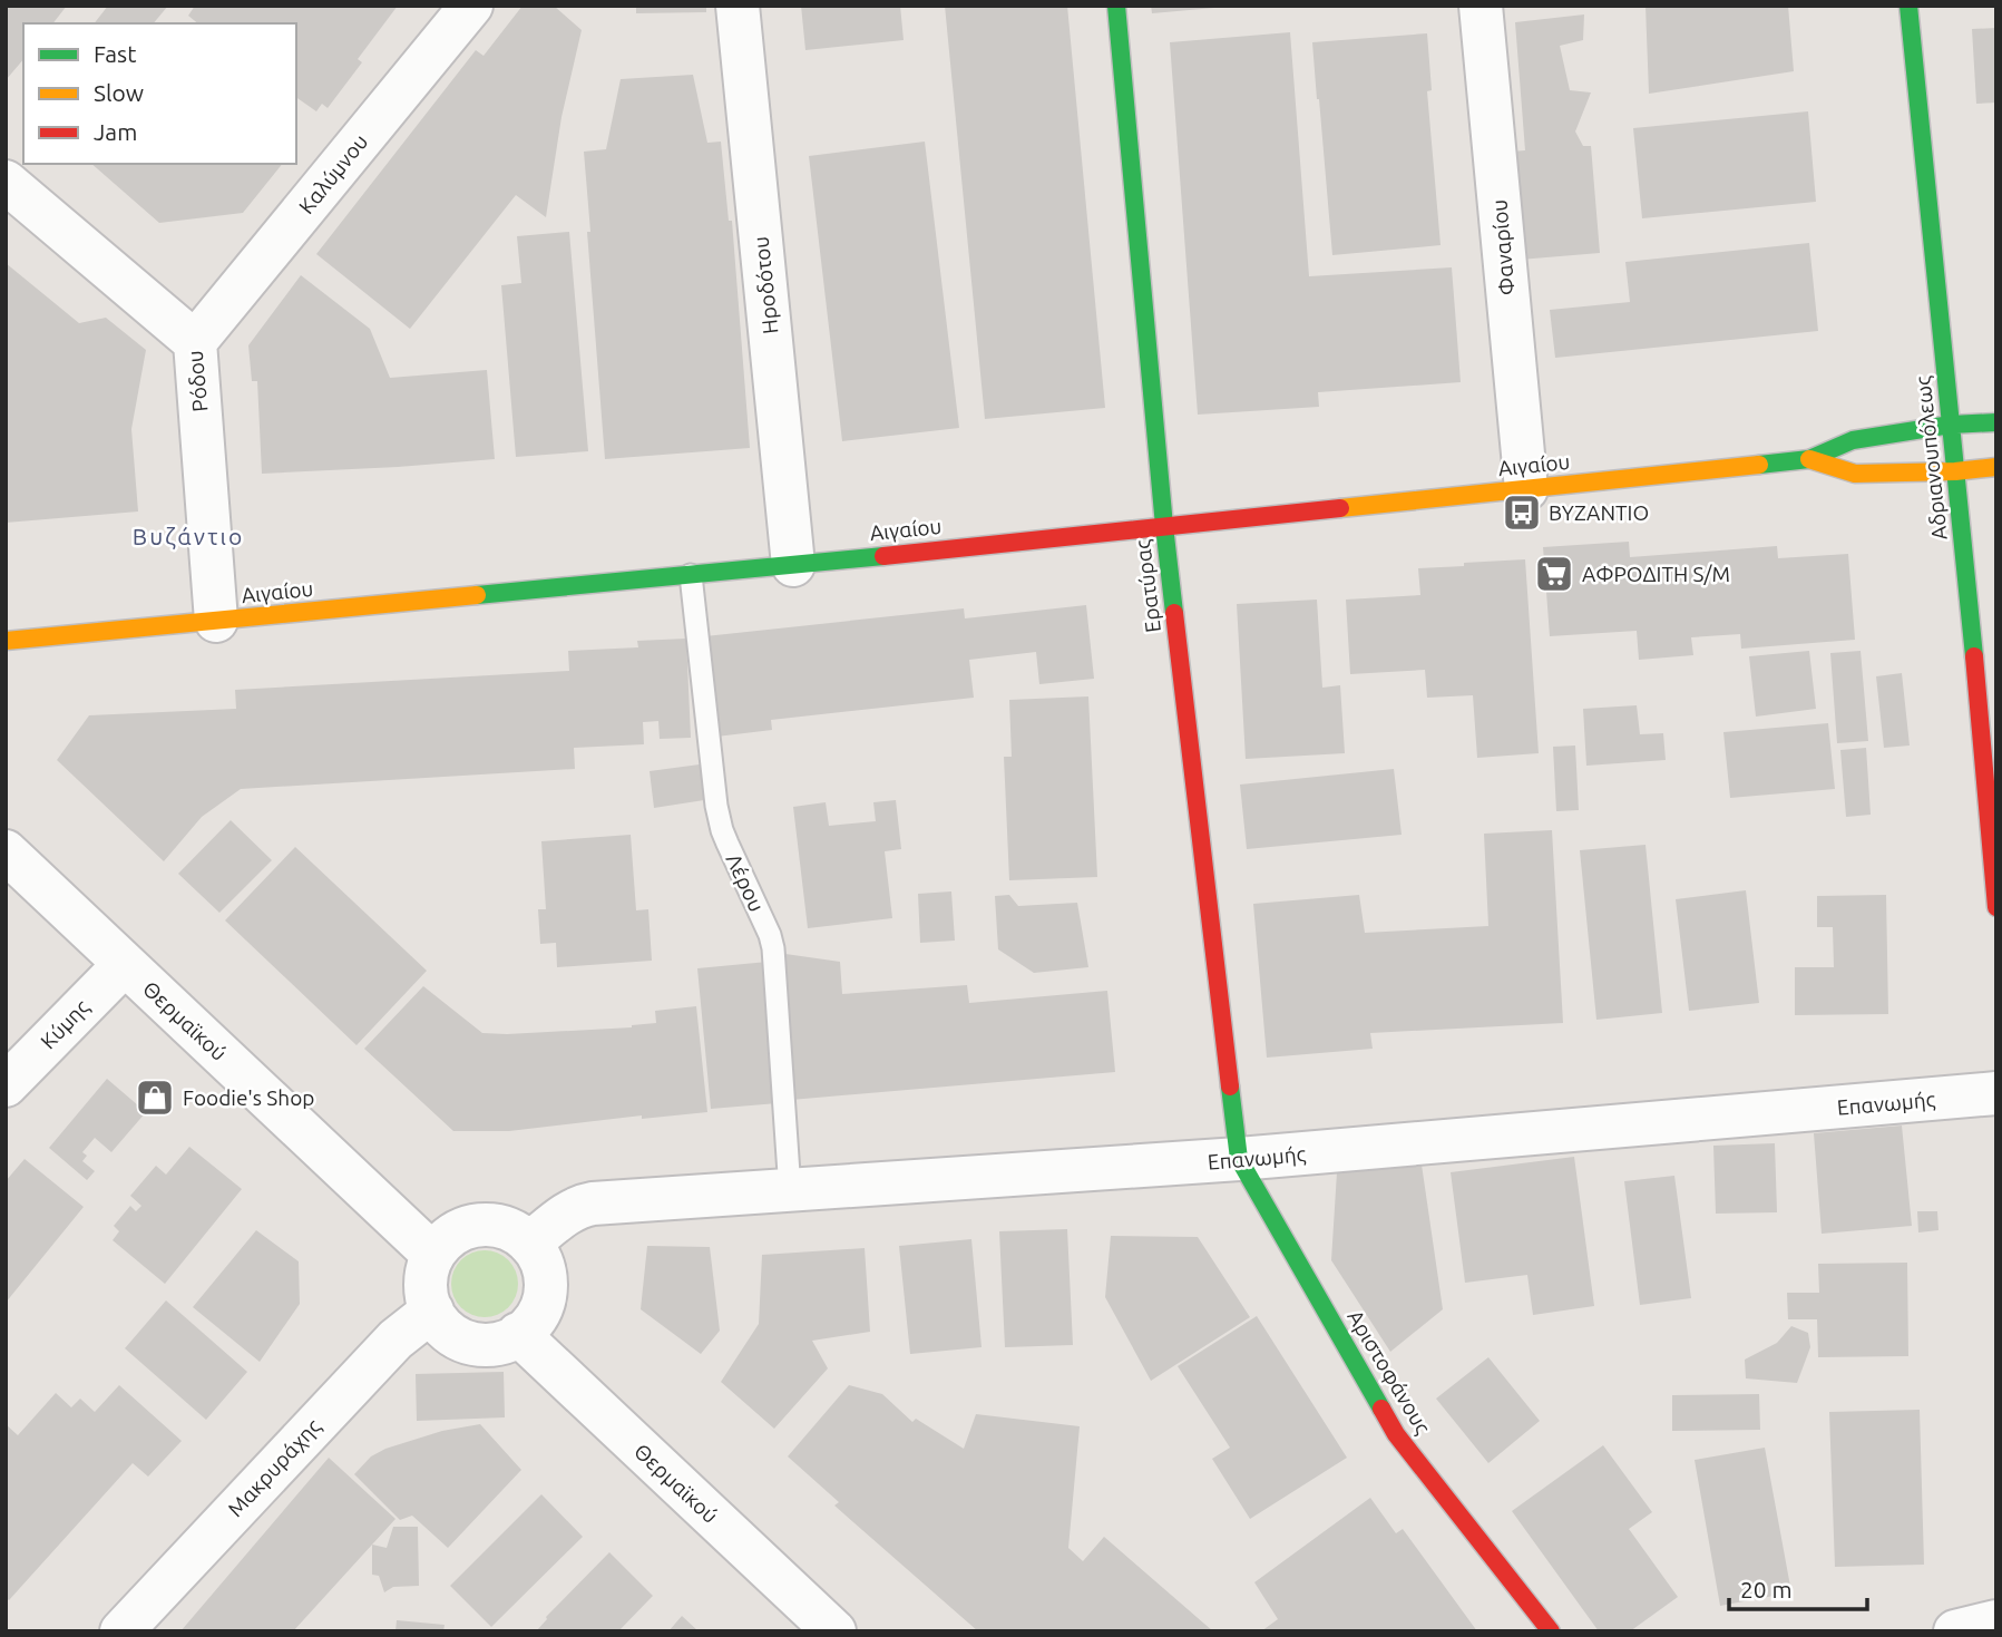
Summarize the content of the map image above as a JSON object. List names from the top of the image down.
{
  "streets": {
    "main road": [
      "Αδριανουπόλεως",
      "Αιγαίου",
      "Ερατύρας",
      "Αριστοφάνους"
    ],
    "street": [
      "Καλύμνου",
      "Φαναρίου",
      "Ηροδότου",
      "Ρόδου",
      "Θερμαϊκού",
      "Κύμης",
      "Επανωμής",
      "Μακρυράχης"
    ],
    "lane": ["Λέρου"]
  },
  "crossings": [
    ["Καλύμνου", "Ρόδου"],
    ["Φαναρίου", "Αιγαίου"],
    ["Ηροδότου", "Αιγαίου"],
    ["Ρόδου", "Αιγαίου"],
    ["Αδριανουπόλεως", "Αιγαίου"],
    ["Αιγαίου", "Ερατύρας"],
    ["Αιγαίου", "Λέρου"],
    ["Ερατύρας", "Επανωμής"],
    ["Ερατύρας", "Αριστοφάνους"],
    ["Λέρου", "Επανωμής"],
    ["Θερμαϊκού", "Κύμης"],
    ["Θερμαϊκού", "Επανωμής"],
    ["Θερμαϊκού", "Μακρυράχης"],
    ["Επανωμής", "Αριστοφάνους"],
    ["Επανωμής", "Μακρυράχης"]
  ],
  "districts": ["Βυζάντιο"],
  "places": {
    "bus stop": ["ΒΥΖΑΝΤΙΟ"],
    "supermarket": ["ΑΦΡΟΔΙΤΗ S/M"],
    "shop": ["Foodie's Shop"]
  },
  "legend": ["Fast", "Slow", "Jam"],
  "scale_bar": "20 m"
}
